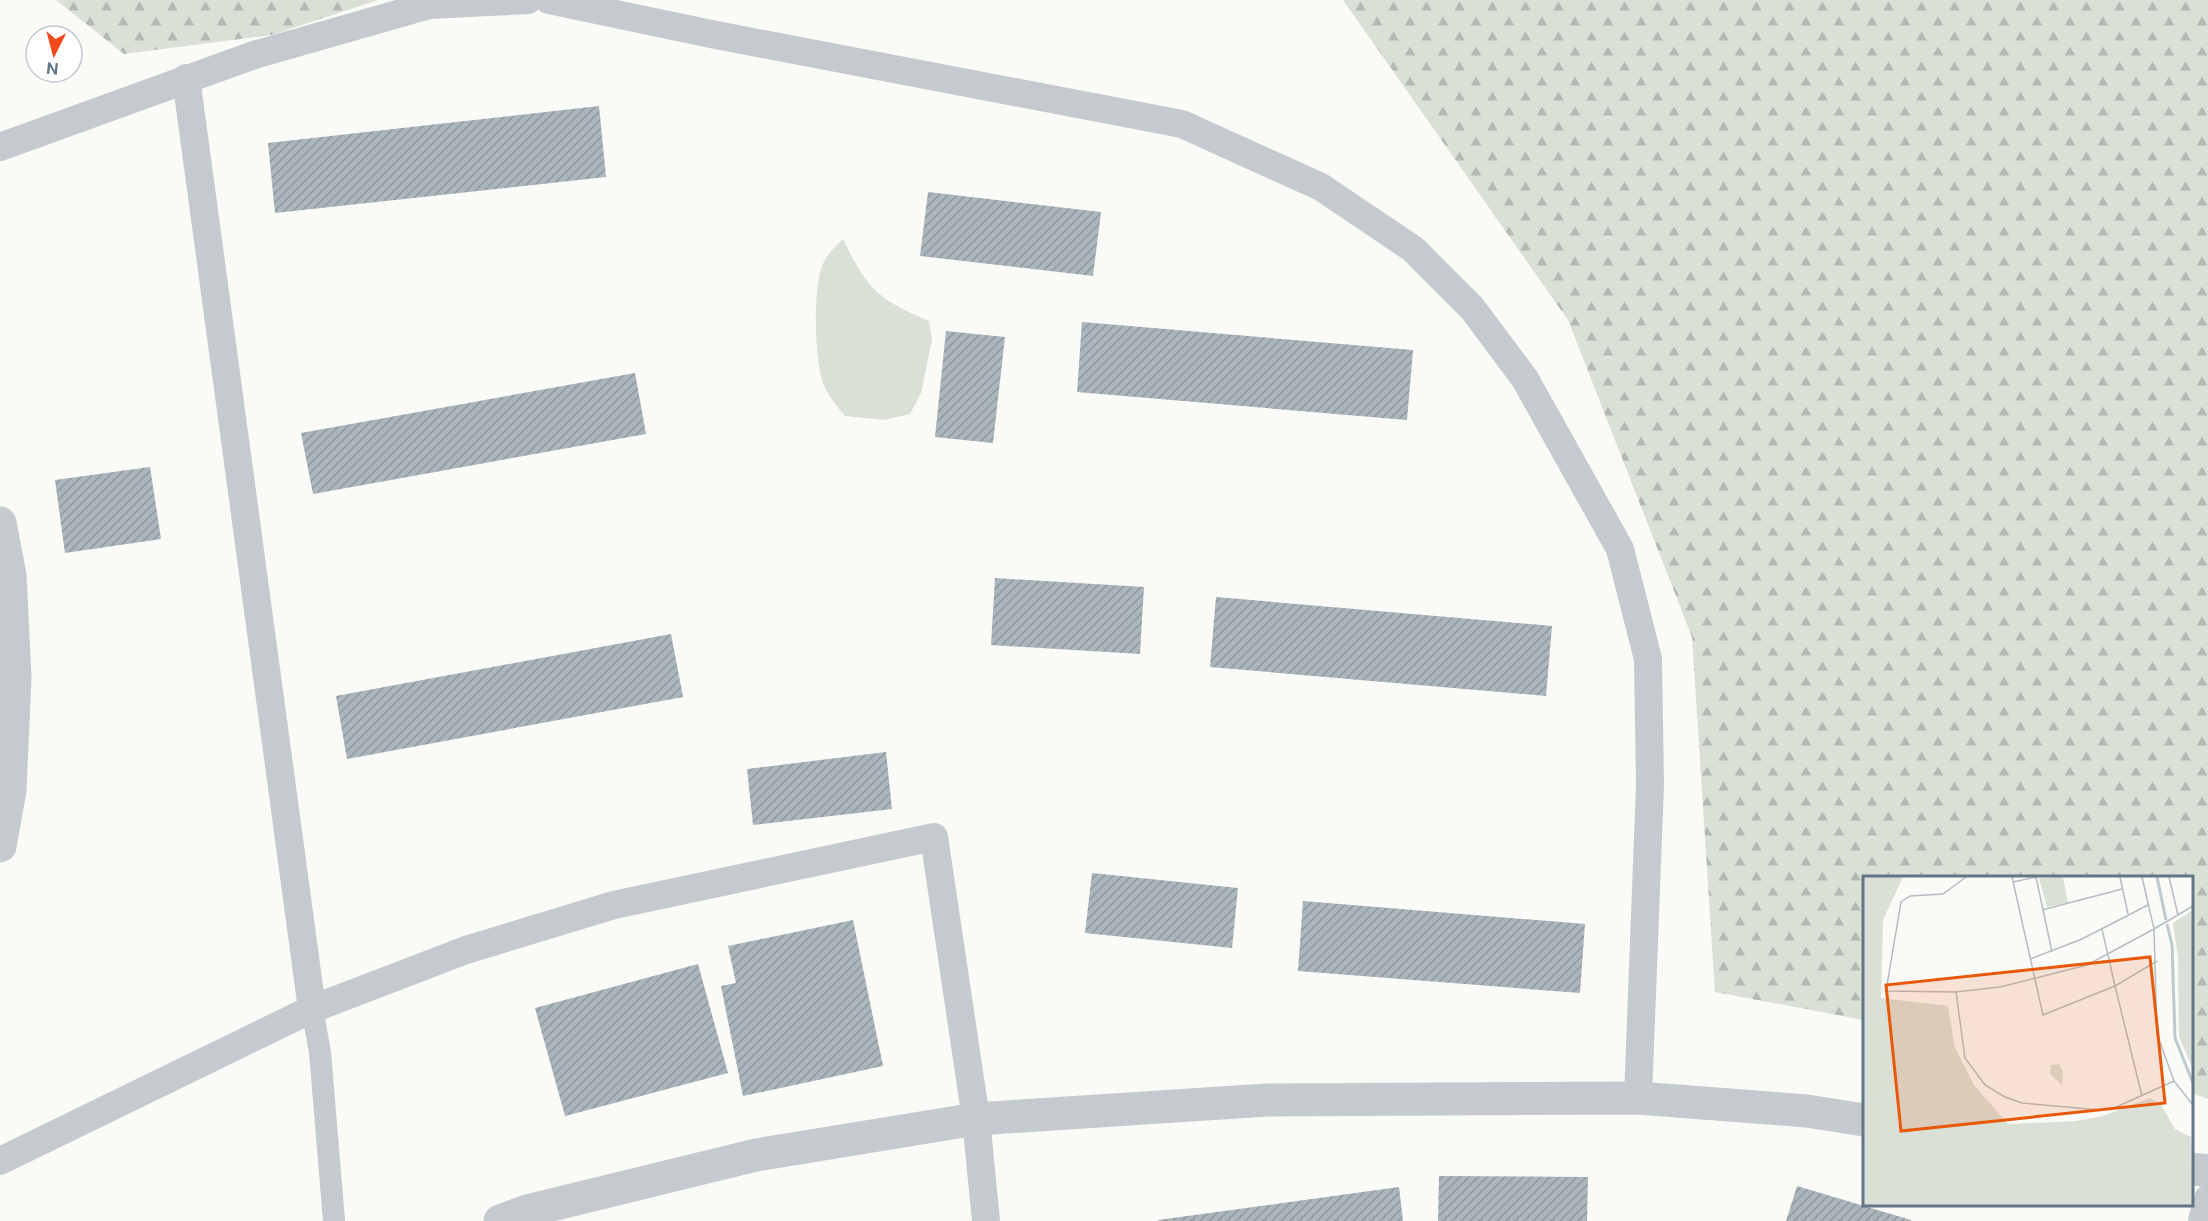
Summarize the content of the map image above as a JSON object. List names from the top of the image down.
{
  "north": "bottom"
}
